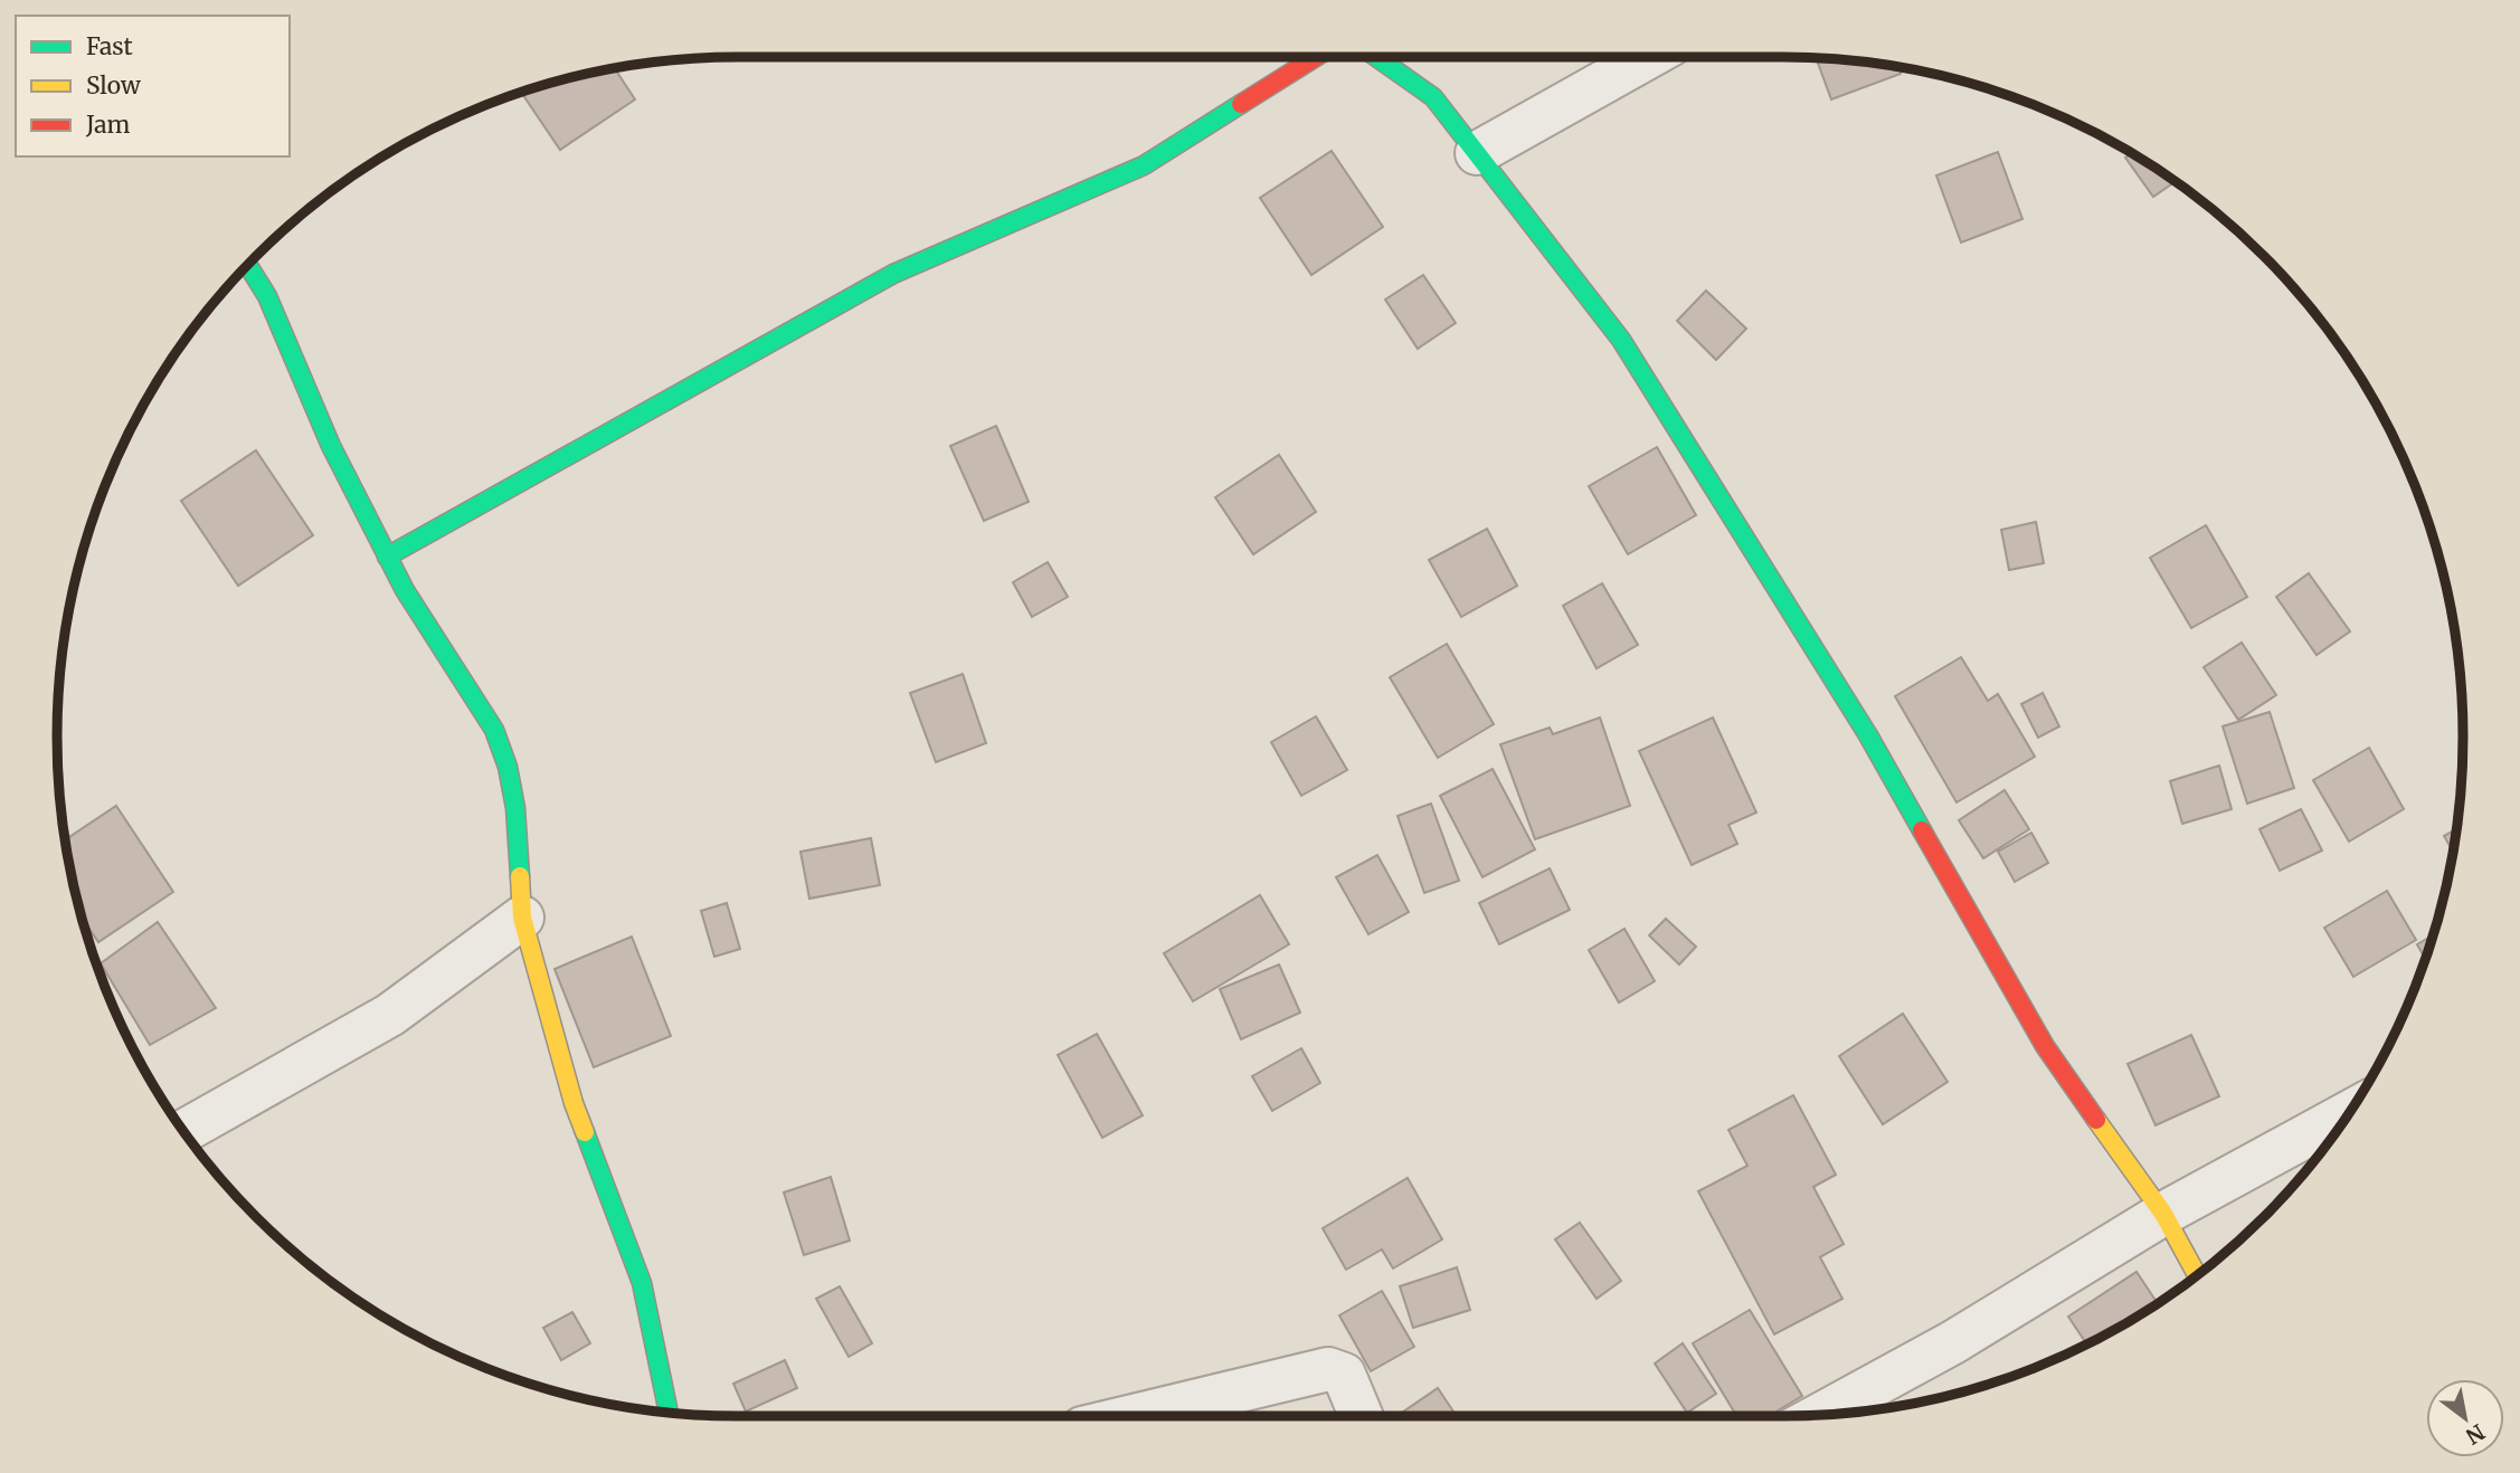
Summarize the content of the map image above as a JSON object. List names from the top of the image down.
{
  "legend": ["Fast", "Slow", "Jam"],
  "north": "bottom right"
}
